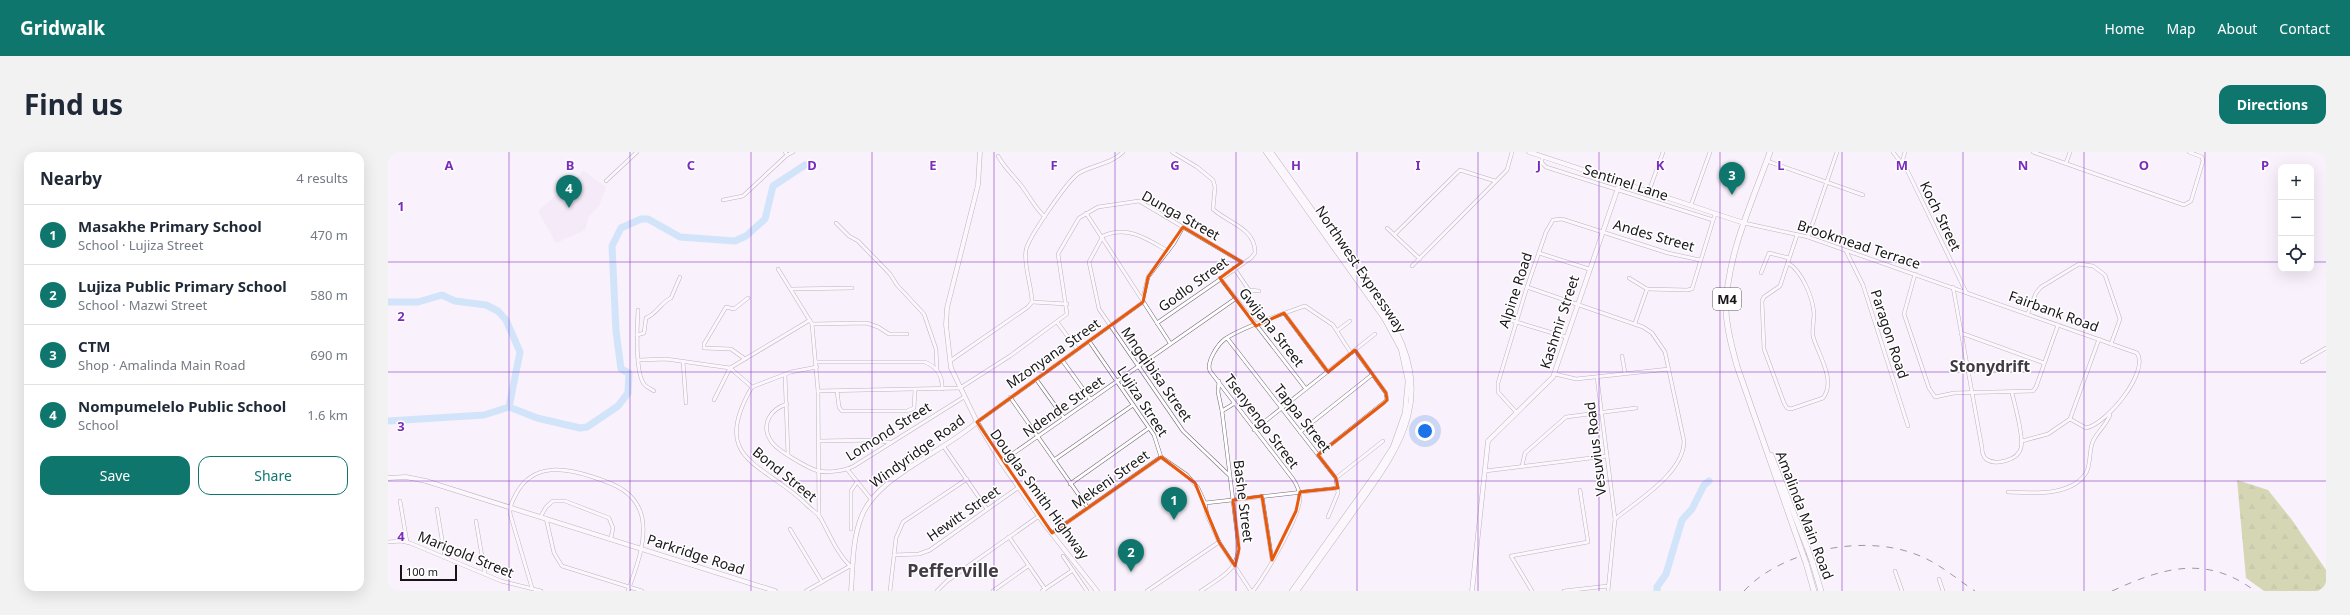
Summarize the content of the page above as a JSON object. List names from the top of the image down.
{
  "streets": {
    "main road": ["Northwest Expressway", "M4", "Amalinda Main Road"],
    "street": [
      "Sentinel Lane",
      "Dunga Street",
      "Koch Street",
      "Andes Street",
      "Brookmead Terrace",
      "Godlo Street",
      "Alpine Road",
      "Fairbank Road",
      "Kashmir Street",
      "Gwijana Street",
      "Paragon Road",
      "Mzonyana Street",
      "Mngqibisa Street",
      "Lujiza Street",
      "Ndende Street",
      "Tappa Street",
      "Tsenyengo Street",
      "Lomond Street",
      "Vesuvius Road",
      "Windyridge Road",
      "Bond Street",
      "Mekeni Street",
      "Douglas Smith Highway",
      "Bashe Street",
      "Hewitt Street",
      "Marigold Street",
      "Parkridge Road"
    ]
  },
  "crossings": [
    ["Sentinel Lane", "Kashmir Street"],
    ["Dunga Street", "Godlo Street"],
    ["Koch Street", "Brookmead Terrace"],
    ["Koch Street", "Fairbank Road"],
    ["Andes Street", "Alpine Road"],
    ["Andes Street", "Kashmir Street"],
    ["Brookmead Terrace", "Fairbank Road"],
    ["Brookmead Terrace", "Paragon Road"],
    ["Brookmead Terrace", "Amalinda Main Road"],
    ["Godlo Street", "Gwijana Street"],
    ["Alpine Road", "Kashmir Street"],
    ["Gwijana Street", "Ndende Street"],
    ["Mzonyana Street", "Mngqibisa Street"],
    ["Mzonyana Street", "Lujiza Street"],
    ["Mzonyana Street", "Windyridge Road"],
    ["Mzonyana Street", "Douglas Smith Highway"],
    ["Mngqibisa Street", "Ndende Street"],
    ["Mngqibisa Street", "Bashe Street"],
    ["Lujiza Street", "Ndende Street"],
    ["Lujiza Street", "Mekeni Street"],
    ["Lujiza Street", "Bashe Street"],
    ["Ndende Street", "Douglas Smith Highway"],
    ["Tappa Street", "Tsenyengo Street"],
    ["Tsenyengo Street", "Bashe Street"],
    ["Lomond Street", "Douglas Smith Highway"],
    ["Windyridge Road", "Bond Street"],
    ["Windyridge Road", "Douglas Smith Highway"],
    ["Mekeni Street", "Douglas Smith Highway"],
    ["Douglas Smith Highway", "Hewitt Street"]
  ],
  "districts": ["Stonydrift", "Pefferville"],
  "scale_bar": "100 m",
  "page": {
    "header": "Gridwalk",
    "nav": [
      "Home",
      "Map",
      "About",
      "Contact"
    ],
    "title": "Find us",
    "buttons": [
      "Directions",
      ["Save", "Share"]
    ],
    "heading": ["Nearby", "4 results"],
    "pins": [
      "3",
      "4",
      "1",
      "2"
    ],
    "map_buttons": ["+", "−"],
    "list": [
      {
        "mark": "1",
        "name": "Masakhe Primary School",
        "note": "School · Lujiza Street",
        "value": "470 m"
      },
      {
        "mark": "2",
        "name": "Lujiza Public Primary School",
        "note": "School · Mazwi Street",
        "value": "580 m"
      },
      {
        "mark": "3",
        "name": "CTM",
        "note": "Shop · Amalinda Main Road",
        "value": "690 m"
      },
      {
        "mark": "4",
        "name": "Nompumelelo Public School",
        "note": "School",
        "value": "1.6 km"
      }
    ],
    "scale": "100 m"
  },
  "grid": {
    "columns": [
      "A",
      "B",
      "C",
      "D",
      "E",
      "F",
      "G",
      "H",
      "I",
      "J",
      "K",
      "L",
      "M",
      "N",
      "O",
      "P"
    ],
    "rows": [
      "1",
      "2",
      "3",
      "4"
    ]
  }
}
